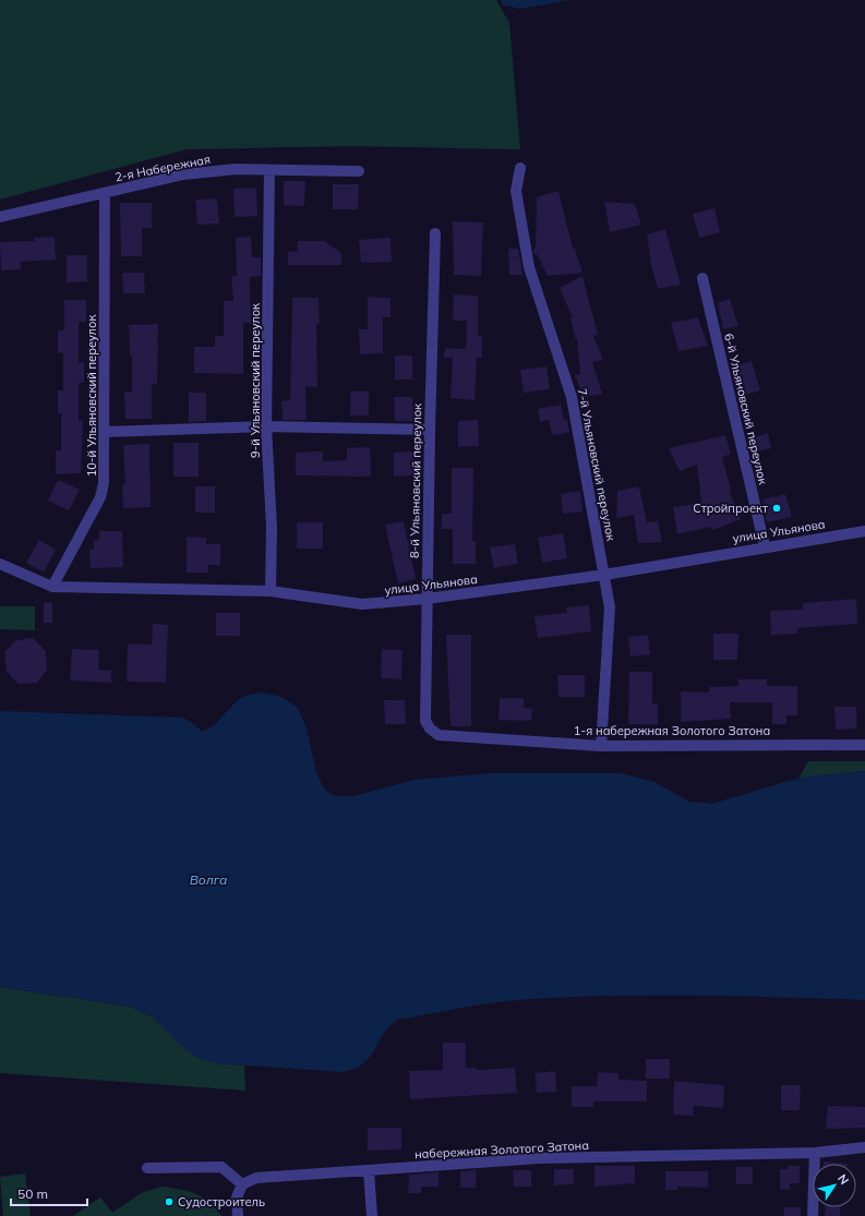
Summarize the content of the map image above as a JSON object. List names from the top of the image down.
{
  "streets": {
    "street": [
      "2-я Набережная",
      "9-й Ульяновский переулок",
      "10-й Ульяновский переулок",
      "6-й Ульяновский переулок",
      "7-й Ульяновский переулок",
      "8-й Ульяновский переулок",
      "улица Ульянова",
      "1-я набережная Золотого Затона",
      "набережная Золотого Затона"
    ]
  },
  "crossings": [
    ["2-я Набережная", "9-й Ульяновский переулок"],
    ["2-я Набережная", "10-й Ульяновский переулок"],
    ["9-й Ульяновский переулок", "улица Ульянова"],
    ["10-й Ульяновский переулок", "улица Ульянова"],
    ["6-й Ульяновский переулок", "улица Ульянова"],
    ["7-й Ульяновский переулок", "улица Ульянова"],
    ["7-й Ульяновский переулок", "1-я набережная Золотого Затона"],
    ["8-й Ульяновский переулок", "улица Ульянова"],
    ["8-й Ульяновский переулок", "1-я набережная Золотого Затона"]
  ],
  "water": ["Волга"],
  "places": ["Стройпроект", "Судостроитель"],
  "scale_bar": "50 m",
  "north": "top right"
}
